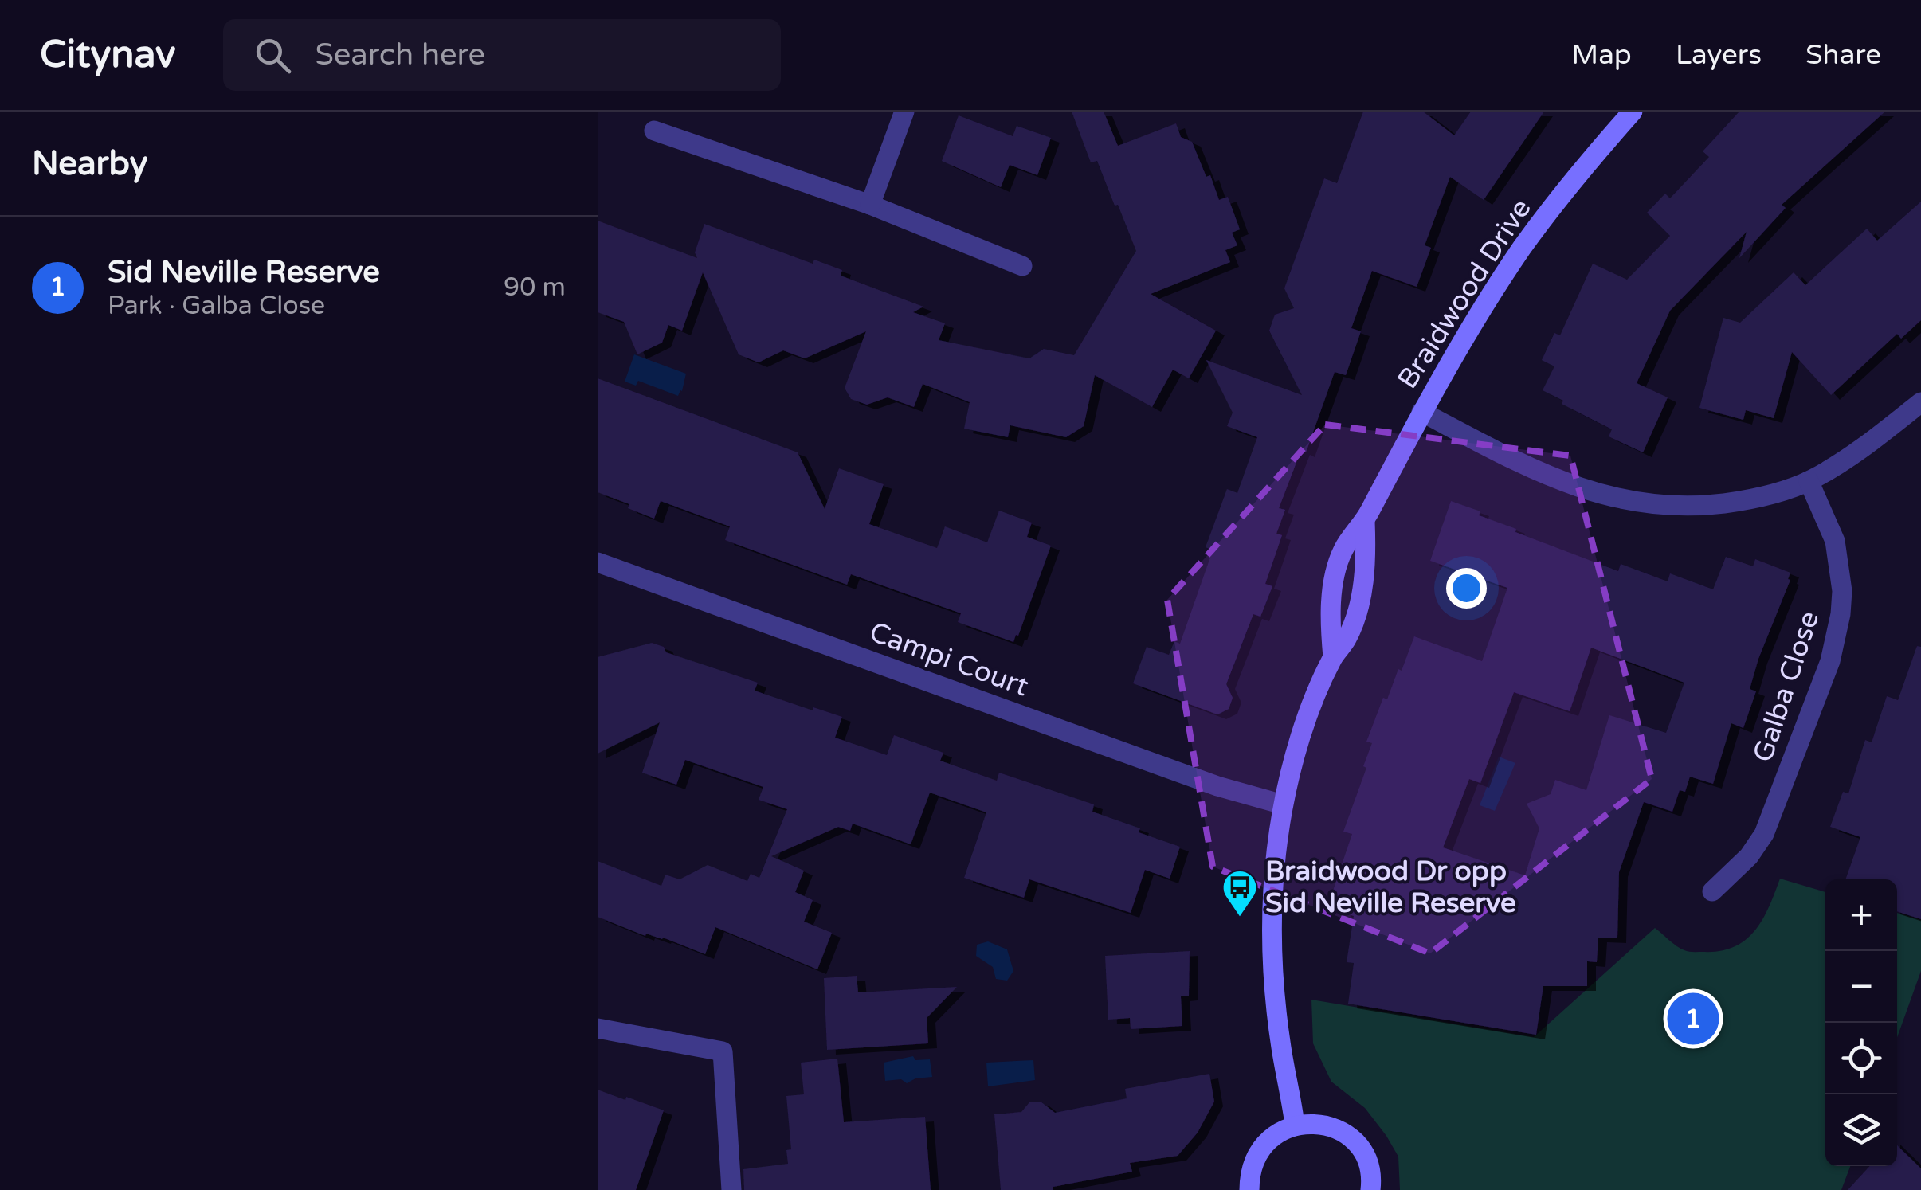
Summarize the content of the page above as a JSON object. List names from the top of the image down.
{
  "streets": {
    "street": ["Braidwood Drive", "Campi Court", "Galba Close"]
  },
  "crossings": [
    ["Braidwood Drive", "Campi Court"]
  ],
  "places": {
    "bus stop": ["Braidwood Dr opp Sid Neville Reserve"]
  },
  "page": {
    "header": "Citynav",
    "search": "Search here",
    "nav": ["Map", "Layers", "Share"],
    "heading": "Nearby",
    "list": [
      {
        "mark": "1",
        "name": "Sid Neville Reserve",
        "note": "Park · Galba Close",
        "value": "90 m"
      }
    ],
    "map_buttons": ["+", "−"],
    "pins": "1"
  }
}
